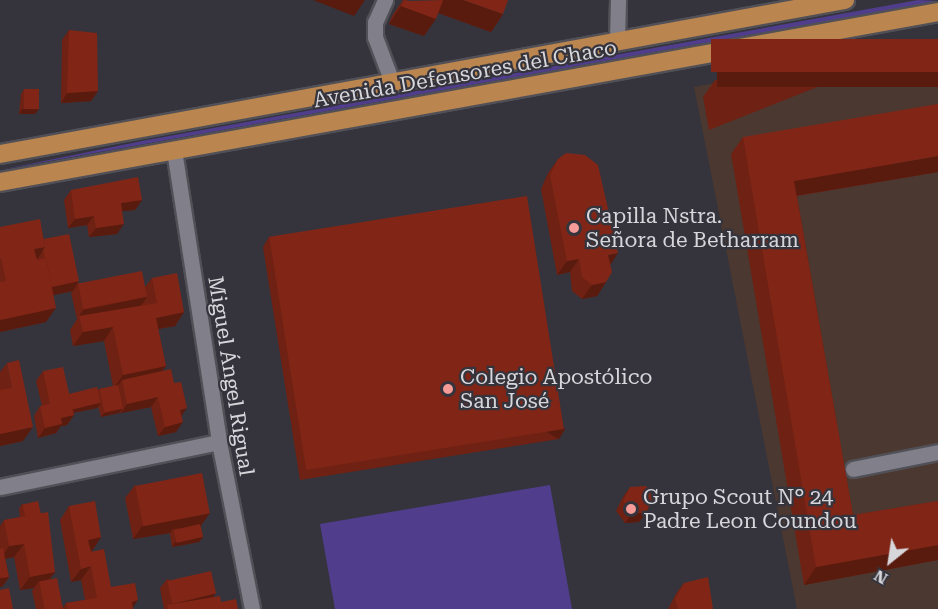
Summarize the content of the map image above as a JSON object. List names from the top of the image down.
{
  "streets": {
    "highway": ["Avenida Defensores del Chaco"],
    "street": ["Miguel Ángel Rigual"]
  },
  "crossings": [
    ["Avenida Defensores del Chaco", "Miguel Ángel Rigual"]
  ],
  "places": ["Capilla Nstra. Señora de Betharram", "Colegio Apostólico San José", "Grupo Scout N° 24 Padre Leon Coundou"],
  "north": "bottom left"
}
